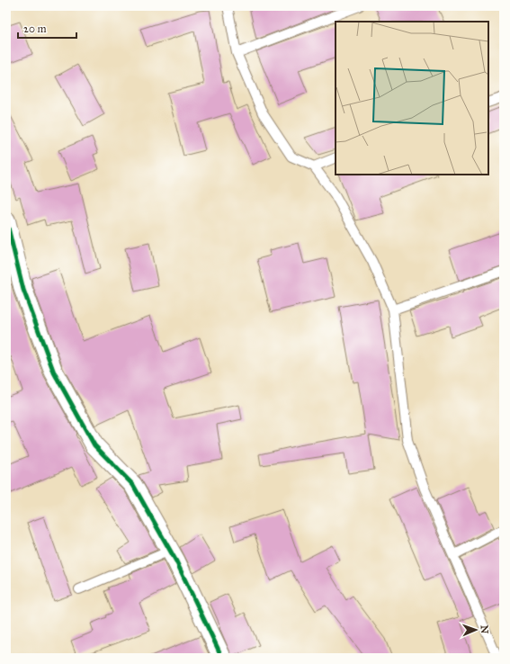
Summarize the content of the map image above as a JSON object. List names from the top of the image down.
{
  "scale_bar": "20 m",
  "north": "right"
}
